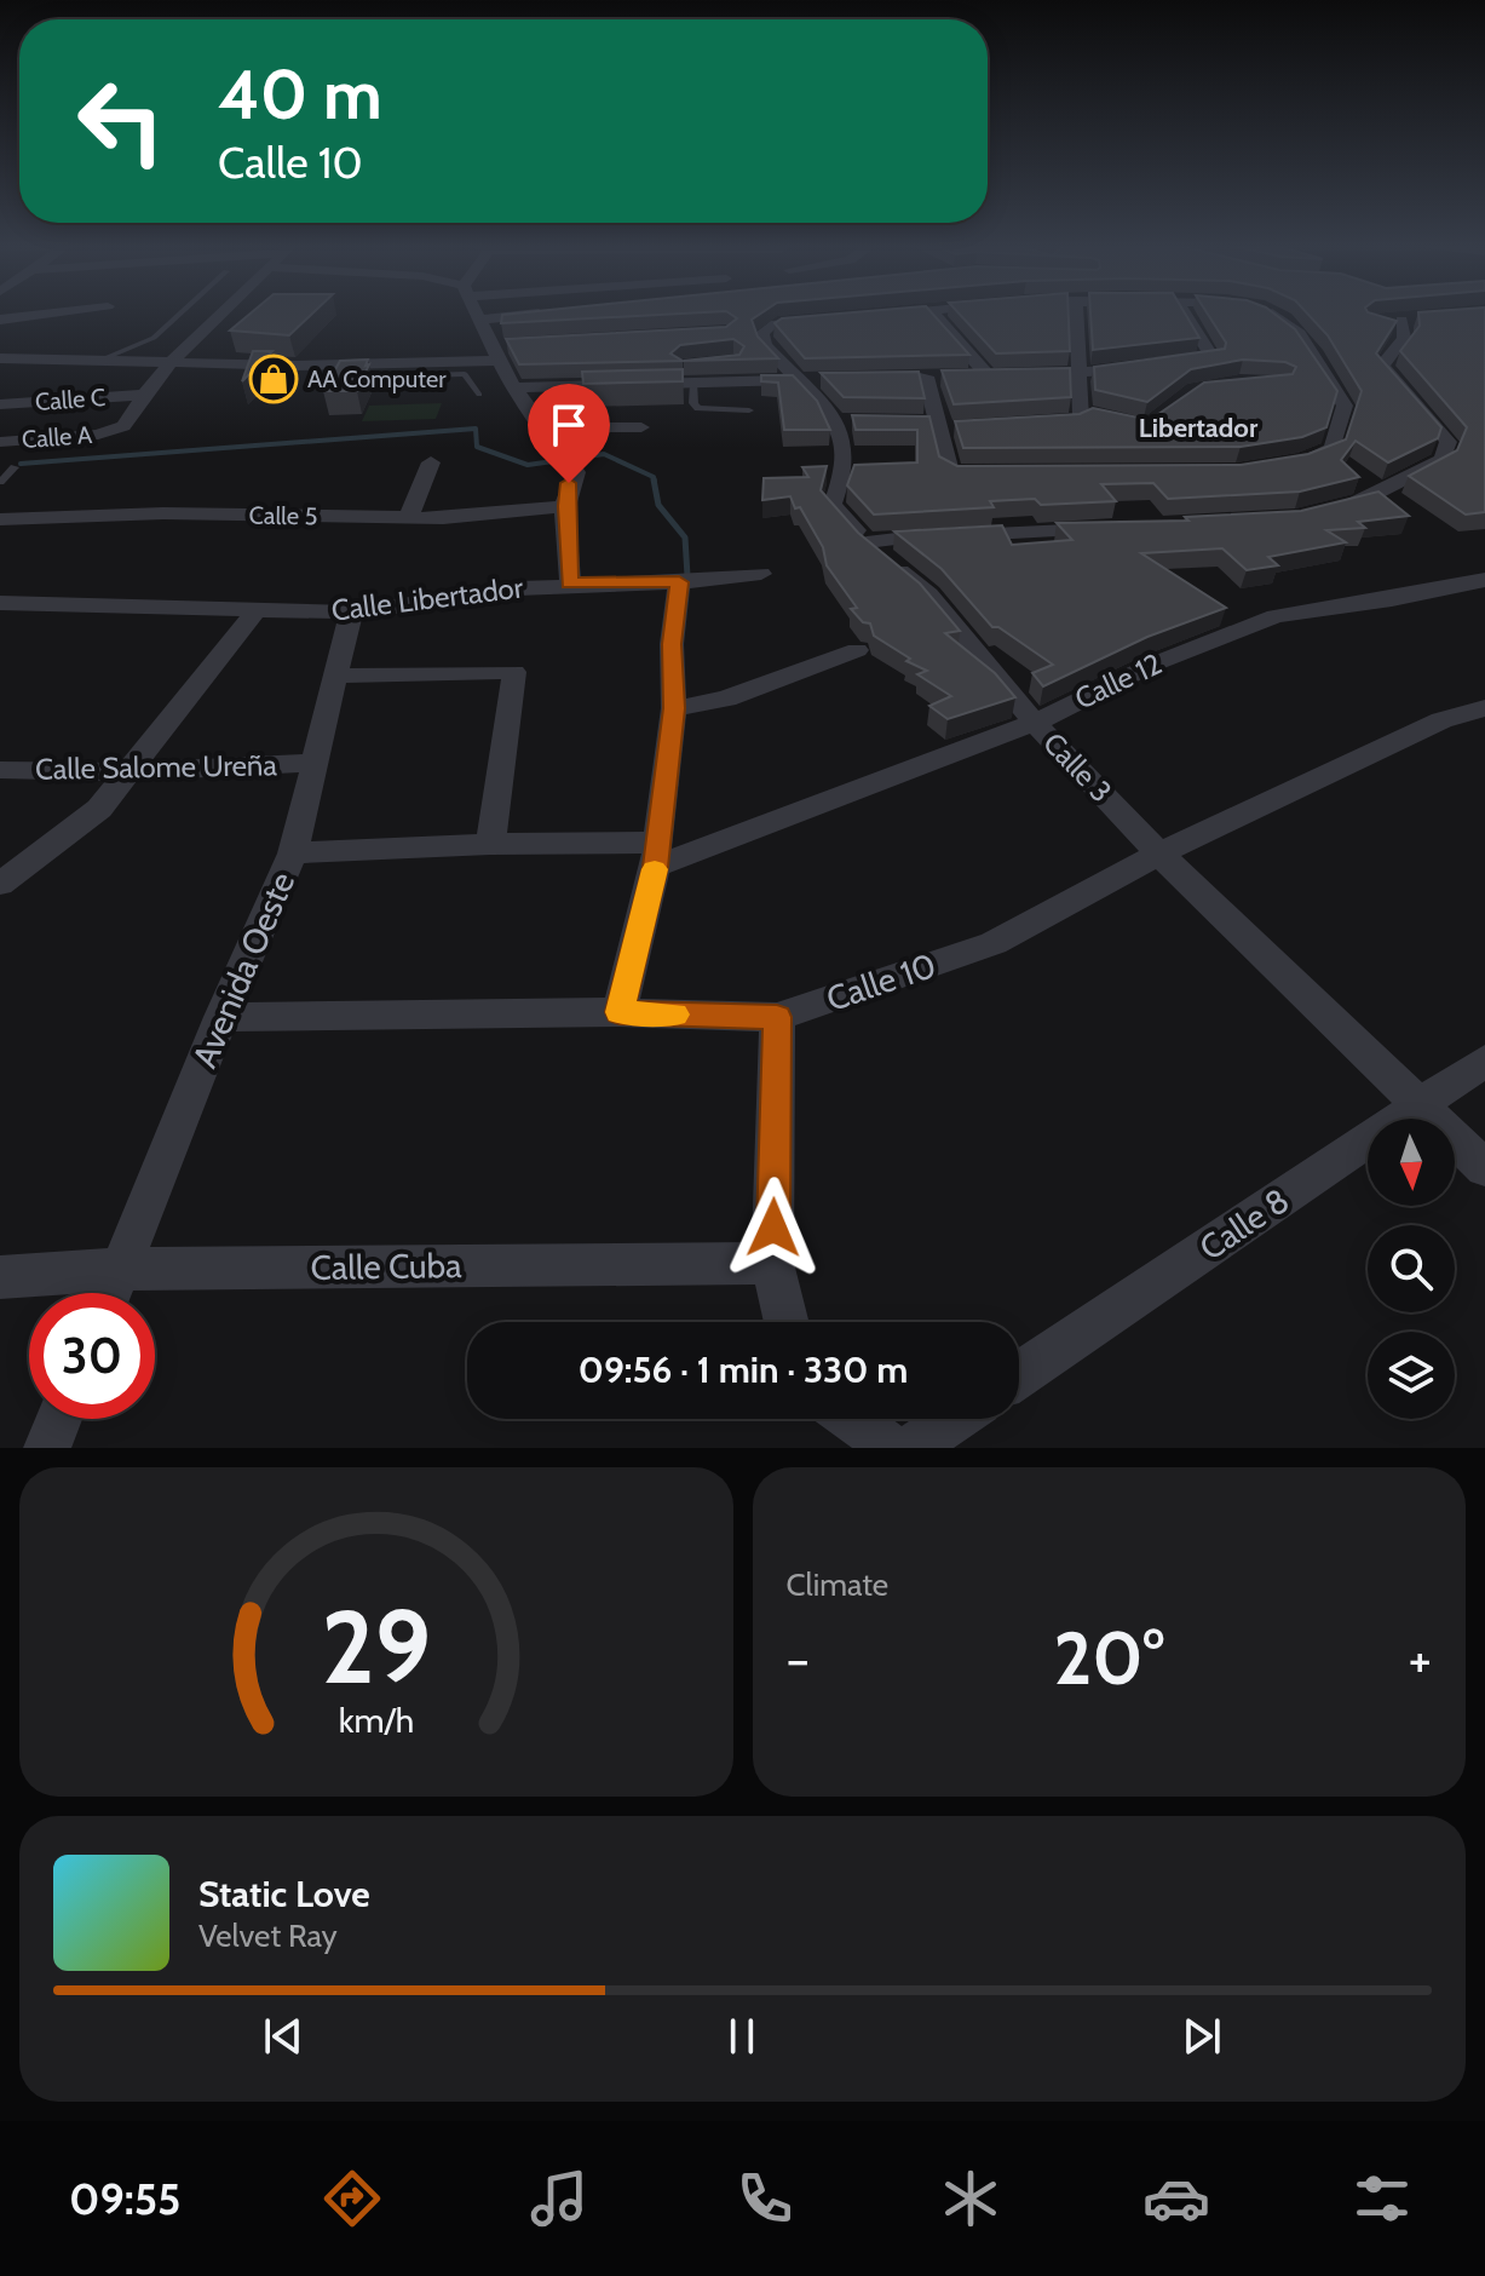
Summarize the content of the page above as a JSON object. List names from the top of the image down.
{
  "streets": {
    "street": [
      "Calle C",
      "Calle A",
      "Calle 5",
      "Calle Libertador",
      "Calle 12",
      "Calle Salome Ureña",
      "Calle 3",
      "Avenida Oeste",
      "Calle 10",
      "Calle 8",
      "Calle Cuba"
    ]
  },
  "crossings": [
    ["Calle C", "Calle A"],
    ["Calle Libertador", "Avenida Oeste"],
    ["Calle 12", "Calle 3"],
    ["Calle 12", "Avenida Oeste"],
    ["Calle Salome Ureña", "Avenida Oeste"],
    ["Calle 3", "Calle 10"],
    ["Calle 3", "Calle 8"],
    ["Avenida Oeste", "Calle 10"],
    ["Avenida Oeste", "Calle Cuba"]
  ],
  "districts": ["Libertador"],
  "places": {
    "shop": ["AA Computer"]
  },
  "north": "bottom",
  "page": {
    "turn": ["40 m", "Calle 10"],
    "limit": "30",
    "trip": "09:56 · 1 min · 330 m",
    "tile": "Climate",
    "heat": ["−", "20°", "+"],
    "song": ["Static Love", "Velvet Ray"],
    "tabs": "09:55",
    "gauge": ["29", "km/h"]
  }
}
